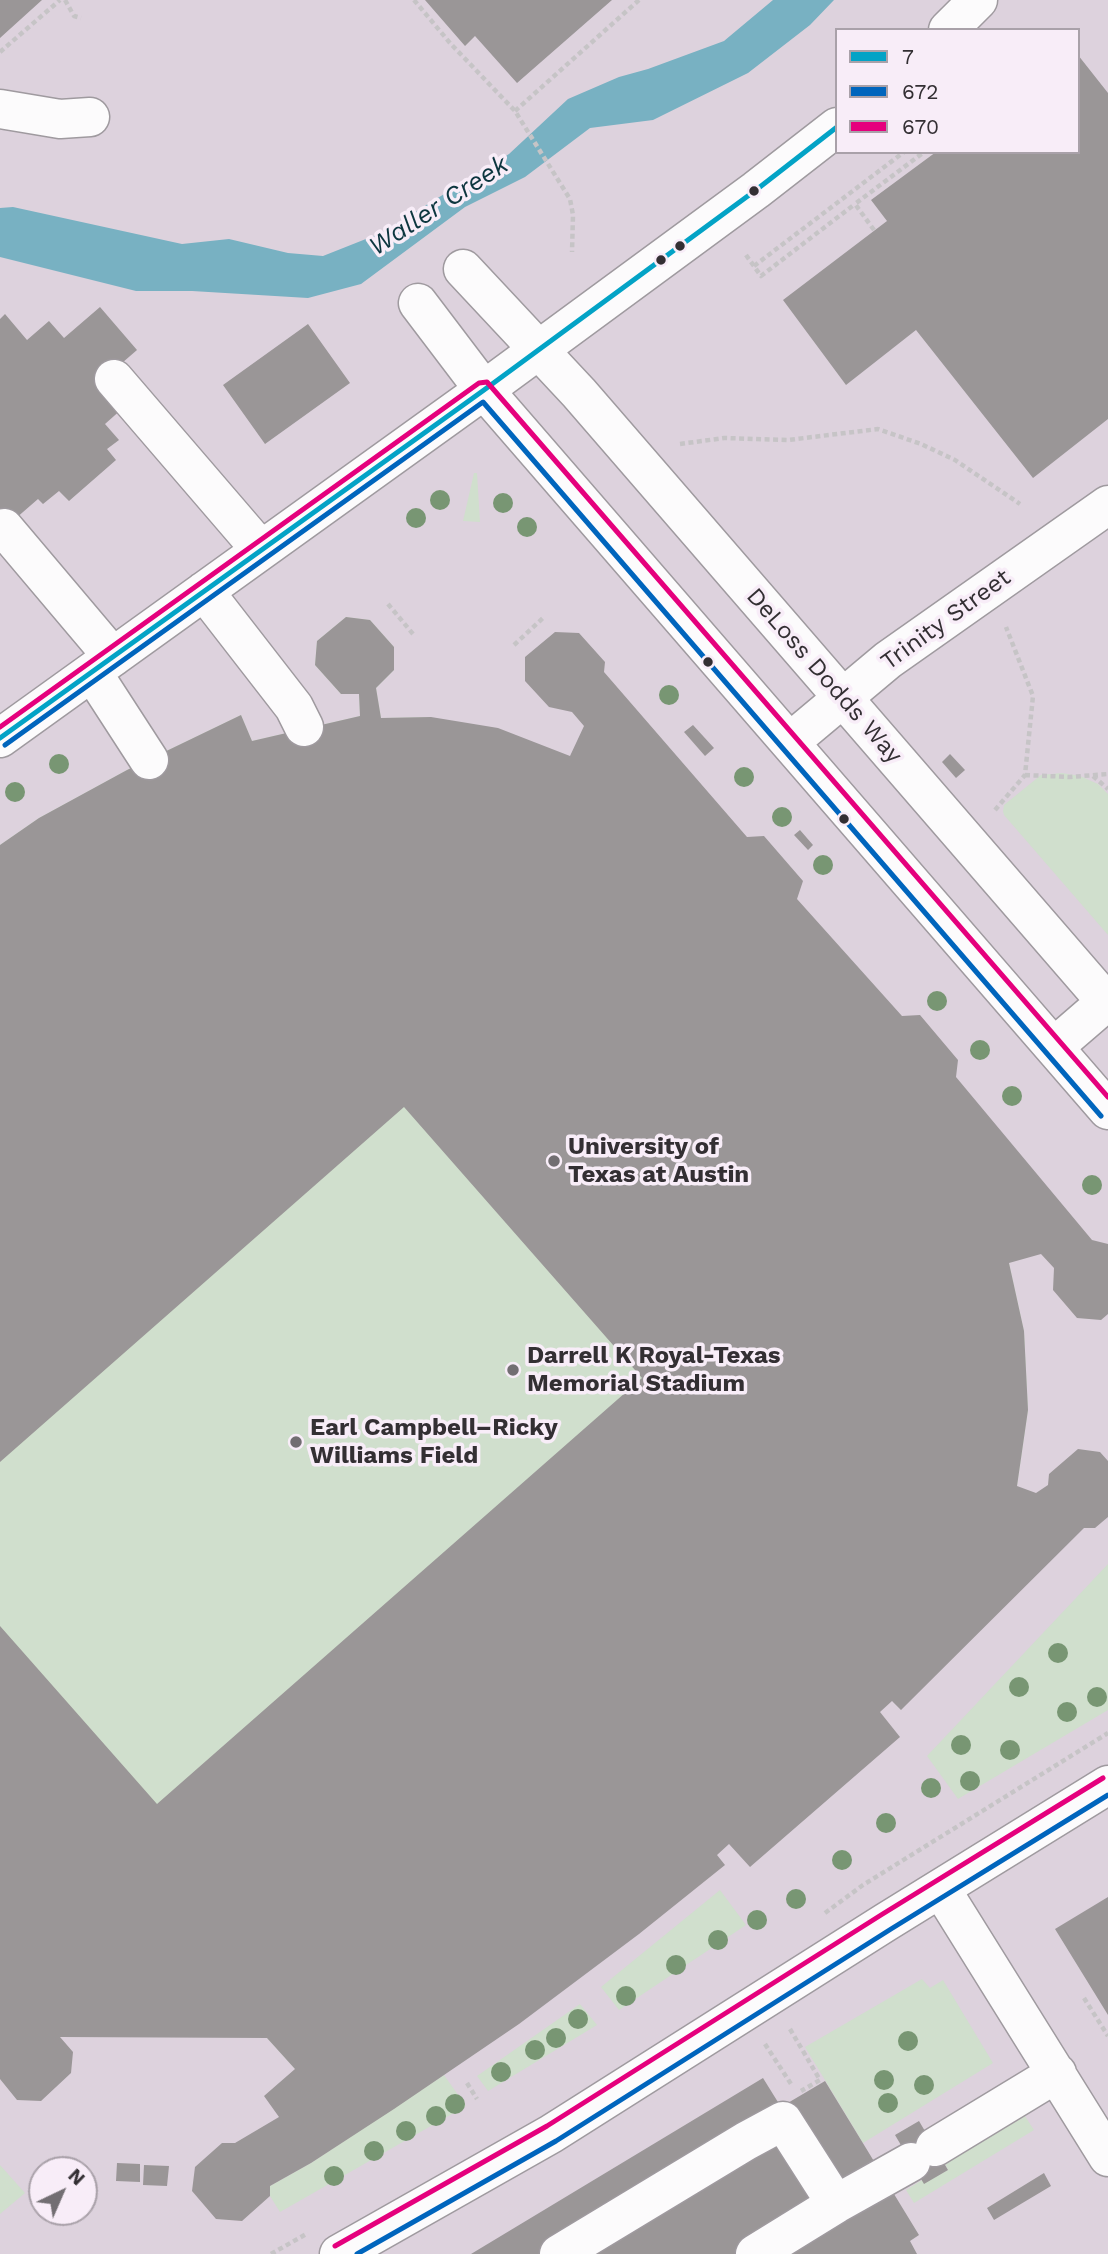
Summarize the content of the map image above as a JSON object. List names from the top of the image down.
{
  "streets": {
    "street": ["Trinity Street", "DeLoss Dodds Way"]
  },
  "crossings": [
    ["Trinity Street", "DeLoss Dodds Way"]
  ],
  "water": ["Waller Creek"],
  "places": ["University of Texas at Austin", "Darrell K Royal-Texas Memorial Stadium", "Earl Campbell–Ricky Williams Field"],
  "lines": ["transit line 7", "transit line 670", "transit line 672"],
  "legend": ["7", "672", "670"],
  "north": "top right"
}
